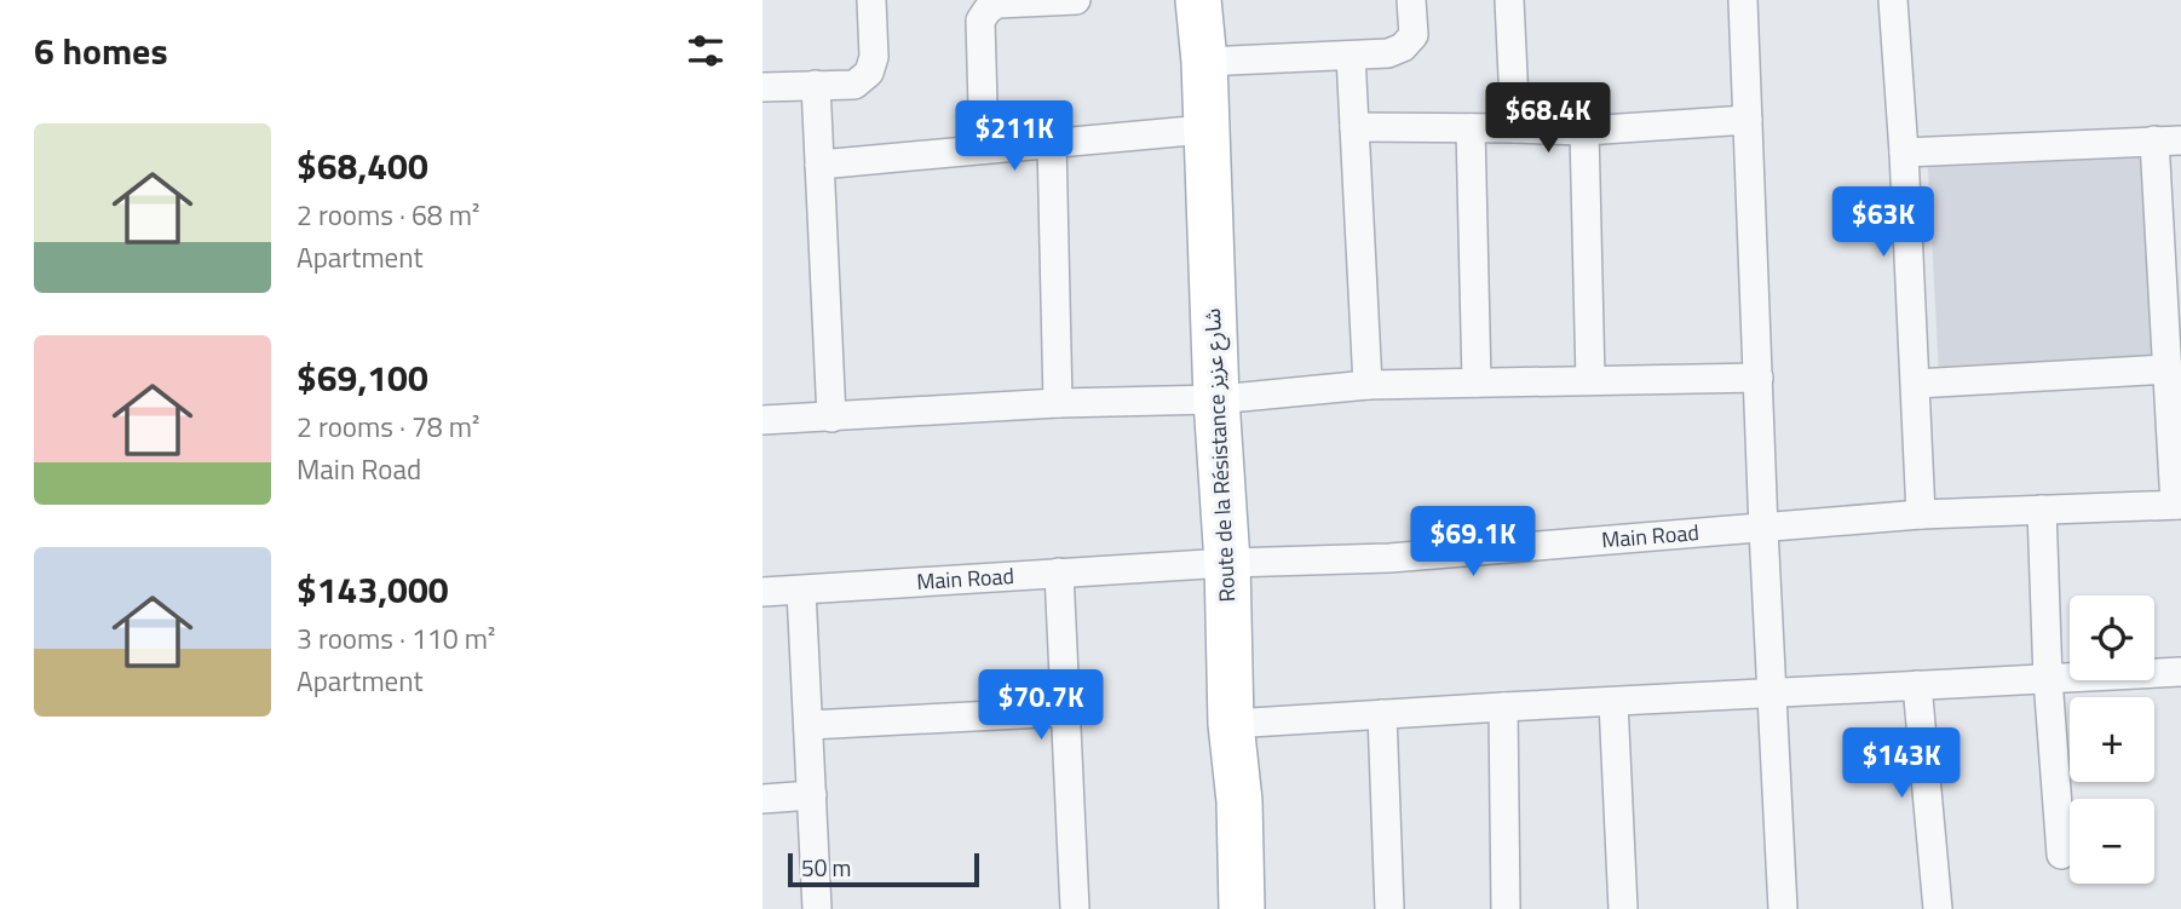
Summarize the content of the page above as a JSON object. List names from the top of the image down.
{
  "streets": {
    "main road": ["Route de la Résistance شارع عزيز"],
    "street": ["Main Road"]
  },
  "crossings": [
    ["Route de la Résistance شارع عزيز", "Main Road"]
  ],
  "scale_bar": "50 m",
  "page": {
    "heading": "6 homes",
    "price": [
      "$68.4K",
      "$211K",
      "$63K",
      "$69.1K",
      "$70.7K",
      "$143K"
    ],
    "list": [
      {
        "name": "$68,400",
        "note": "2 rooms · 68 m² · Apartment"
      },
      {
        "name": "$69,100",
        "note": "2 rooms · 78 m² · Main Road"
      },
      {
        "name": "$143,000",
        "note": "3 rooms · 110 m² · Apartment"
      }
    ],
    "map_buttons": ["+", "−"],
    "scale": "50 m"
  }
}
